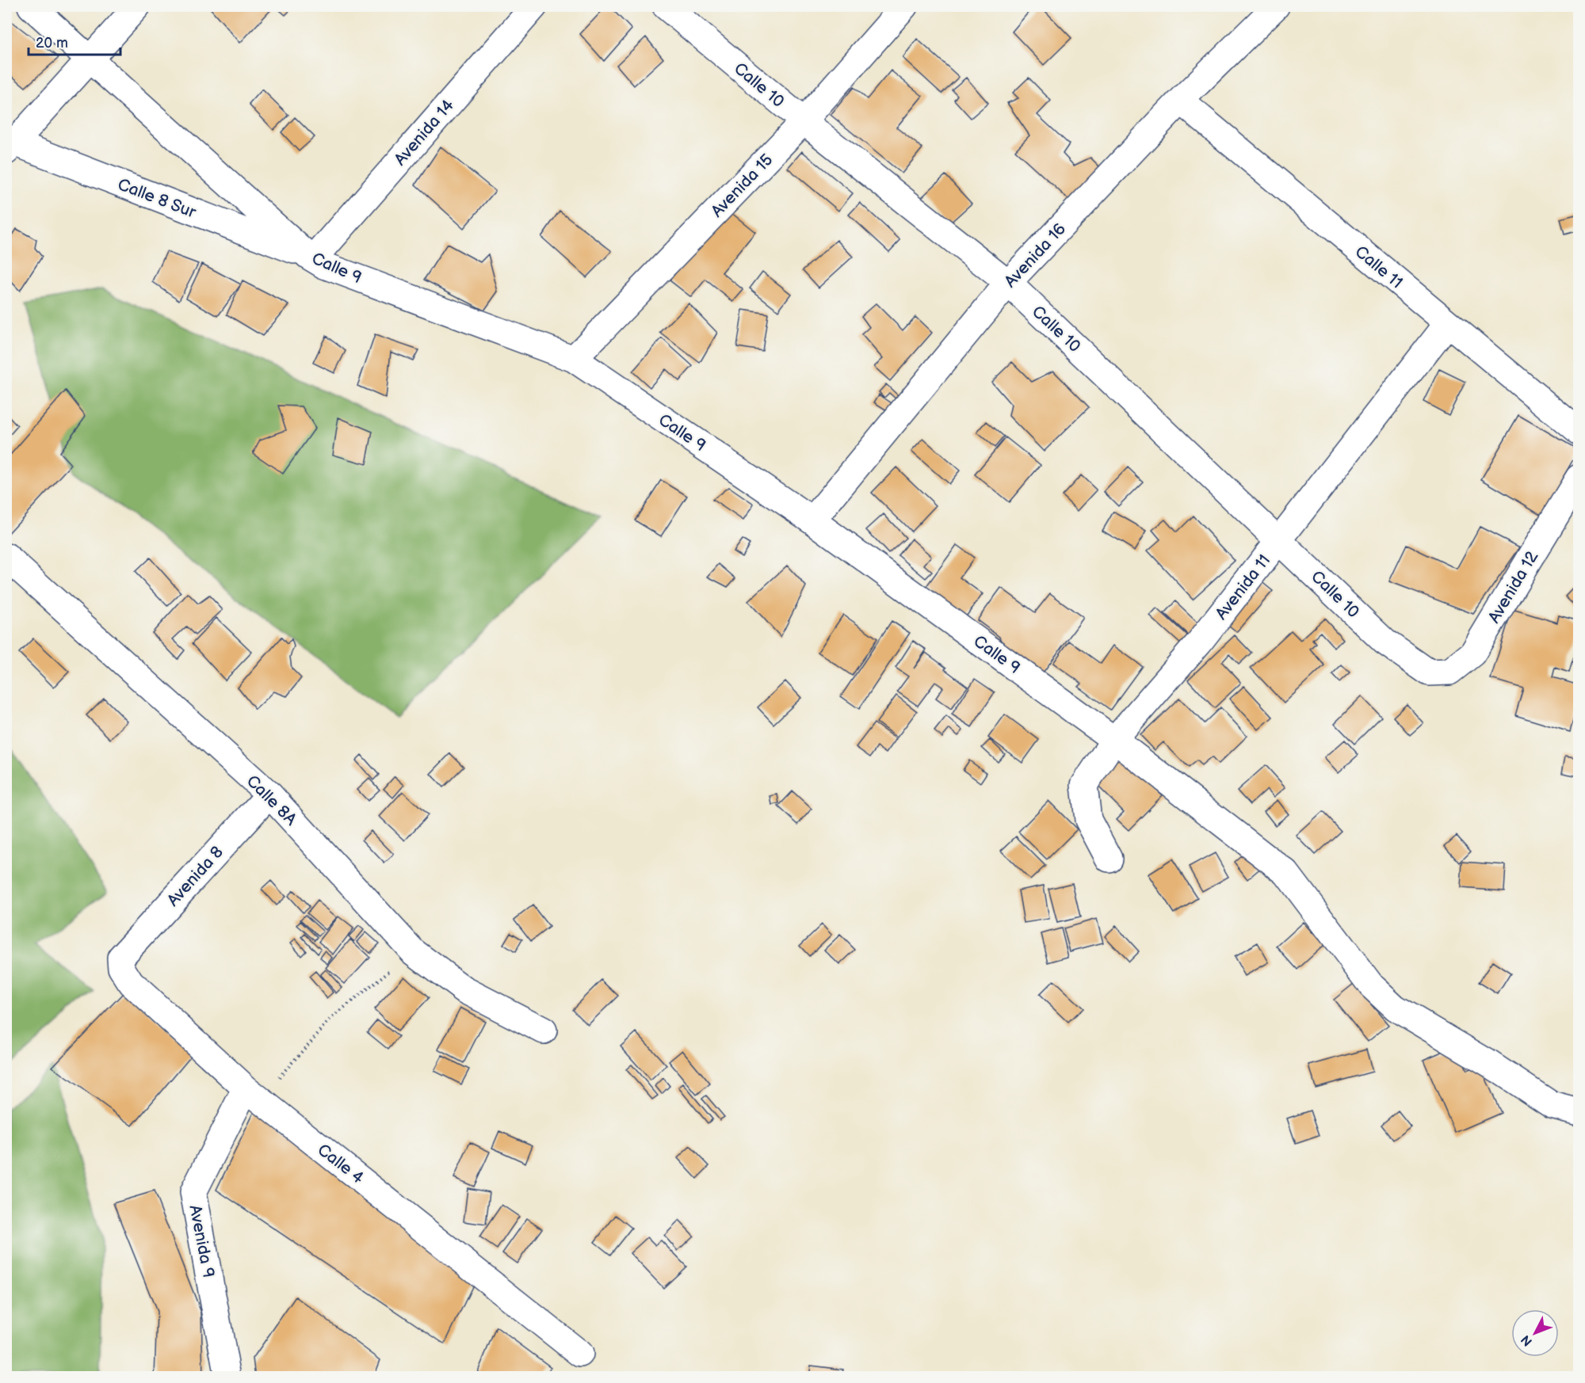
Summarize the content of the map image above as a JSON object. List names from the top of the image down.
{
  "streets": {
    "street": [
      "Calle 10",
      "Avenida 14",
      "Avenida 15",
      "Calle 8 Sur",
      "Avenida 16",
      "Calle 11",
      "Calle 9",
      "Avenida 11",
      "Avenida 12",
      "Calle 8A",
      "Avenida 8",
      "Calle 4",
      "Avenida 9"
    ]
  },
  "crossings": [
    ["Calle 10", "Avenida 15"],
    ["Calle 10", "Avenida 16"],
    ["Calle 10", "Avenida 11"],
    ["Calle 10", "Avenida 12"],
    ["Avenida 14", "Calle 8 Sur"],
    ["Avenida 14", "Calle 9"],
    ["Avenida 15", "Calle 9"],
    ["Calle 8 Sur", "Calle 9"],
    ["Avenida 16", "Calle 11"],
    ["Avenida 16", "Calle 9"],
    ["Calle 11", "Avenida 11"],
    ["Calle 9", "Avenida 11"],
    ["Calle 8A", "Avenida 8"],
    ["Avenida 8", "Calle 4"],
    ["Calle 4", "Avenida 9"]
  ],
  "scale_bar": "20 m",
  "north": "bottom left"
}
